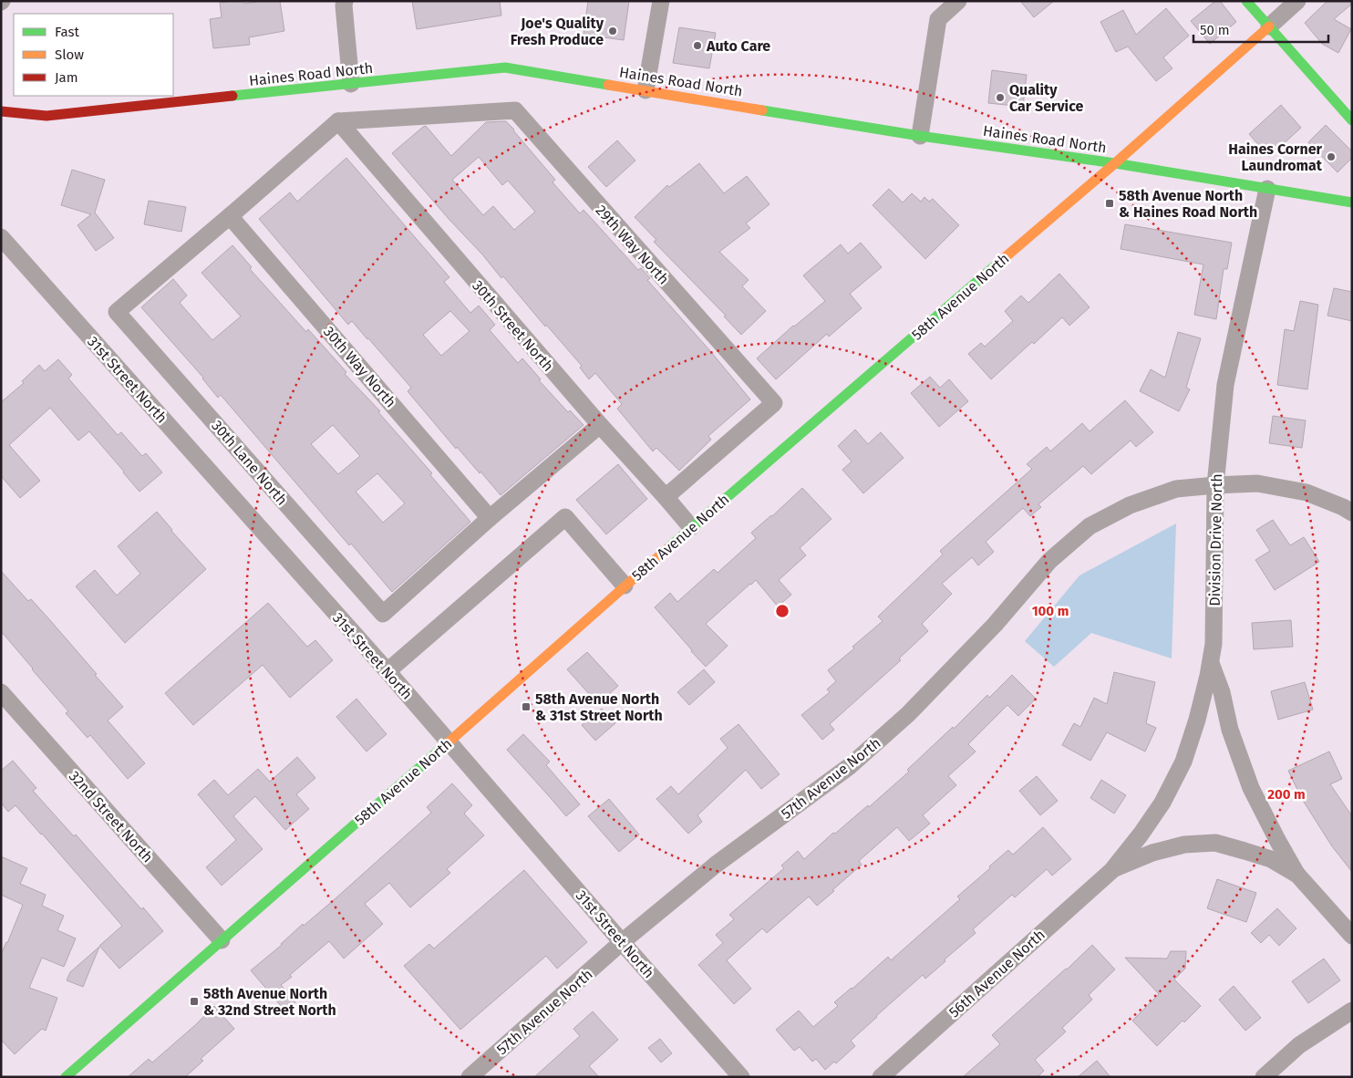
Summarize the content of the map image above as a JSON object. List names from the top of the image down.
{
  "streets": {
    "street": [
      "Haines Road North",
      "29th Way North",
      "58th Avenue North",
      "30th Street North",
      "30th Way North",
      "31st Street North",
      "30th Lane North",
      "Division Drive North",
      "57th Avenue North",
      "32nd Street North",
      "56th Avenue North"
    ]
  },
  "crossings": [
    ["Haines Road North", "58th Avenue North"],
    ["Haines Road North", "Division Drive North"],
    ["29th Way North", "30th Street North"],
    ["58th Avenue North", "30th Street North"],
    ["58th Avenue North", "31st Street North"],
    ["58th Avenue North", "32nd Street North"],
    ["30th Way North", "30th Lane North"],
    ["31st Street North", "57th Avenue North"],
    ["Division Drive North", "57th Avenue North"],
    ["Division Drive North", "56th Avenue North"]
  ],
  "places": {
    "other": [
      "Joe's Quality Fresh Produce",
      "Auto Care",
      "Quality Car Service",
      "Haines Corner Laundromat"
    ],
    "transit": ["58th Avenue North & Haines Road North", "58th Avenue North & 31st Street North", "58th Avenue North & 32nd Street North"]
  },
  "legend": ["Fast", "Slow", "Jam"],
  "scale_bar": "50 m",
  "rings": ["100 m", "200 m"]
}
